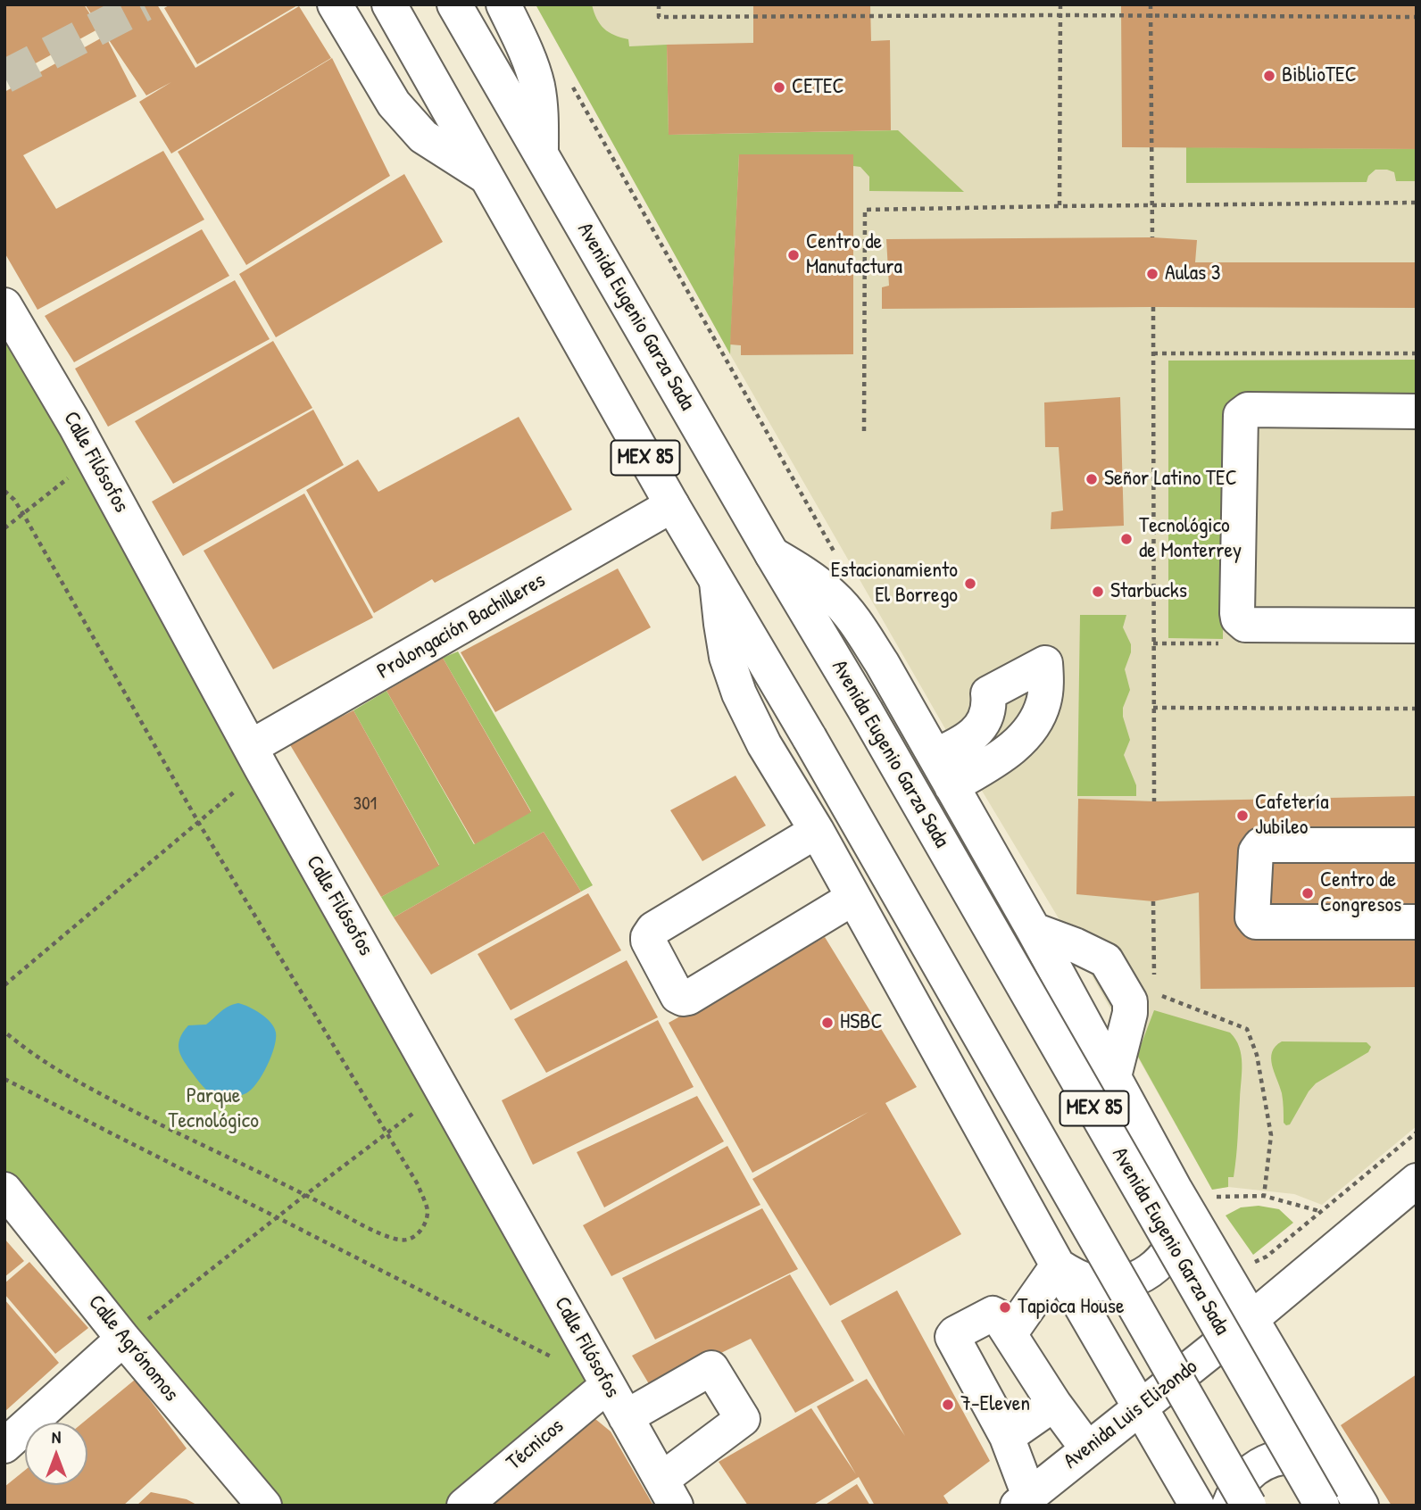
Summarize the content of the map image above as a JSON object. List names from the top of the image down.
{
  "streets": {
    "main road": [
      "Avenida Eugenio Garza Sada",
      "MEX 85",
      "Calle Filósofos",
      "Prolongación Bachilleres",
      "Calle Agrónomos",
      "Avenida Luis Elizondo",
      "Técnicos"
    ]
  },
  "crossings": [
    ["MEX 85", "Prolongación Bachilleres"],
    ["Calle Filósofos", "Prolongación Bachilleres"],
    ["Calle Filósofos", "Técnicos"]
  ],
  "parks": ["Parque Tecnológico"],
  "places": [
    "BiblioTEC",
    "CETEC",
    "Centro de Manufactura",
    "Aulas 3",
    "Señor Latino TEC",
    "Tecnológico de Monterrey",
    "Estacionamiento El Borrego",
    "Starbucks",
    "Cafetería Jubileo",
    "Centro de Congresos",
    "HSBC",
    "Tapioca House",
    "7-Eleven"
  ],
  "house_numbers": ["301"],
  "north": "top"
}
